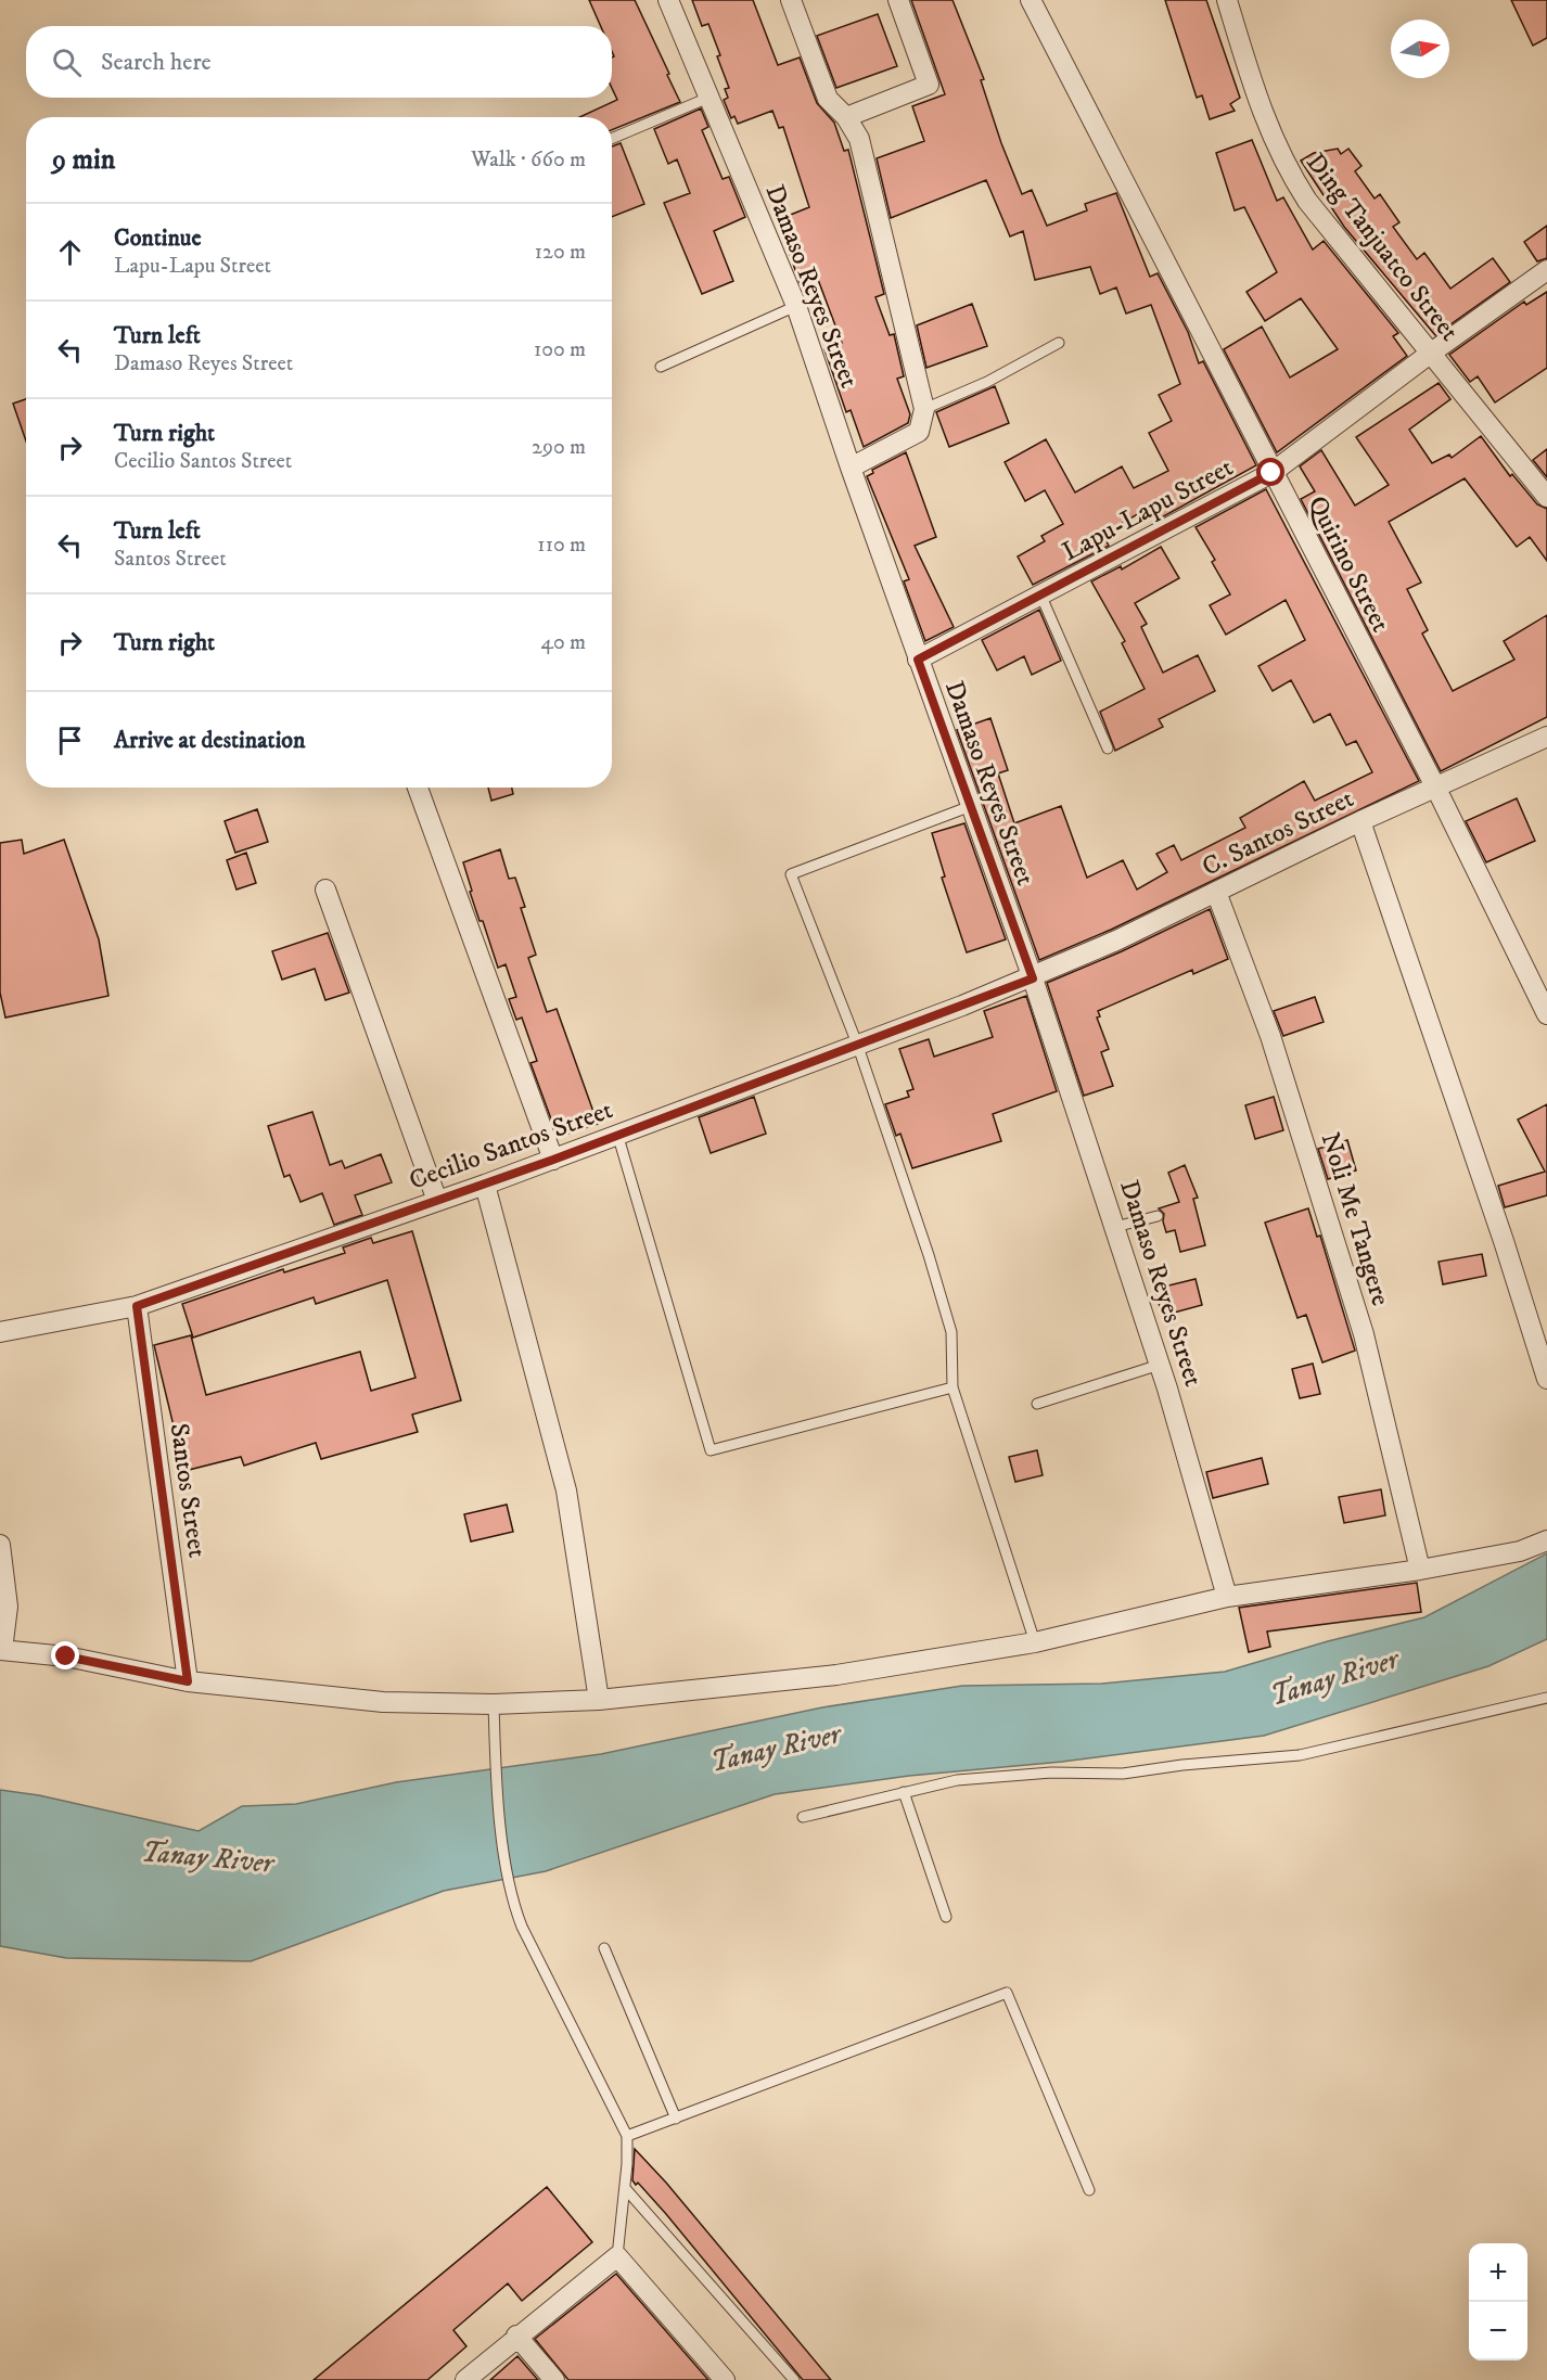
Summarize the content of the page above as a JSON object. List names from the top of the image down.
{
  "streets": {
    "street": [
      "Ding Tanjuatco Street",
      "Damaso Reyes Street",
      "Lapu-Lapu Street",
      "Quirino Street",
      "C. Santos Street",
      "Cecilio Santos Street",
      "Noli Me Tangere",
      "Santos Street"
    ]
  },
  "crossings": [
    ["Ding Tanjuatco Street", "Lapu-Lapu Street"],
    ["Damaso Reyes Street", "Lapu-Lapu Street"],
    ["Damaso Reyes Street", "C. Santos Street"],
    ["Damaso Reyes Street", "Cecilio Santos Street"],
    ["Lapu-Lapu Street", "Quirino Street"],
    ["Quirino Street", "C. Santos Street"],
    ["C. Santos Street", "Cecilio Santos Street"],
    ["C. Santos Street", "Noli Me Tangere"],
    ["Cecilio Santos Street", "Santos Street"]
  ],
  "water": ["Tanay River"],
  "north": "right",
  "page": {
    "search": "Search here",
    "heading": ["9 min", "Walk · 660 m"],
    "list": [
      ["Continue", "Lapu-Lapu Street", "120 m"],
      ["Turn left", "Damaso Reyes Street", "100 m"],
      ["Turn right", "Cecilio Santos Street", "290 m"],
      ["Turn left", "Santos Street", "110 m"],
      ["Turn right", "40 m"],
      "Arrive at destination"
    ],
    "map_buttons": ["+", "−"]
  }
}
